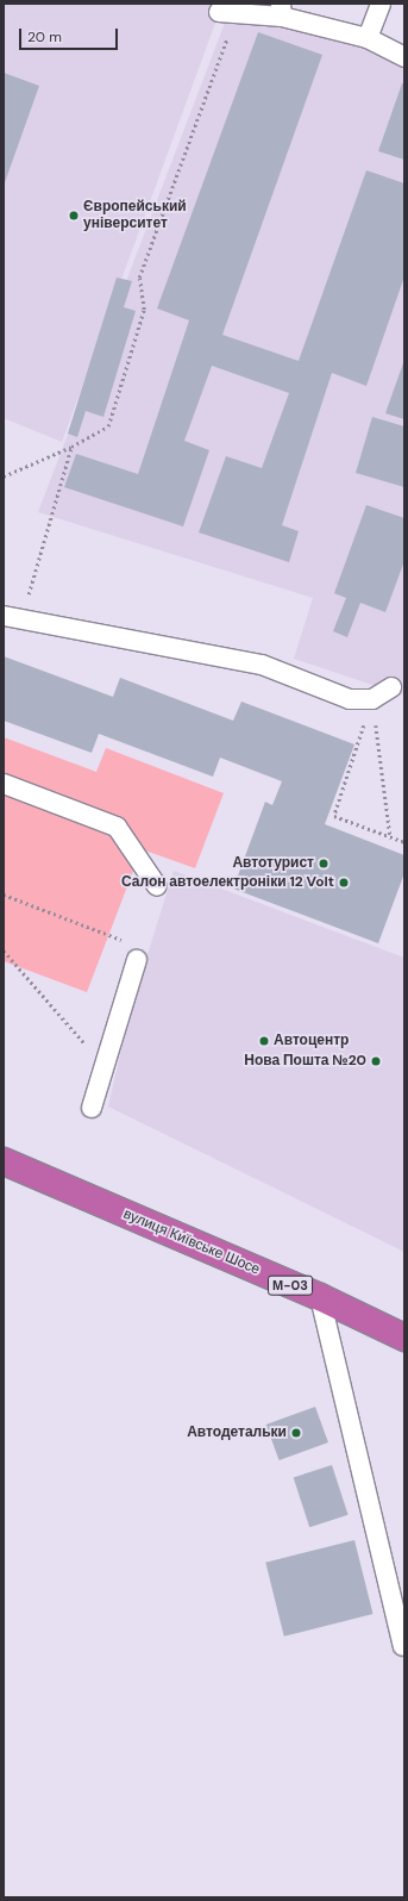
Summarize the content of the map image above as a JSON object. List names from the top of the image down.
{
  "streets": {
    "highway": ["вулиця Київське Шосе", "М-03"]
  },
  "places": [
    "Європейський університет",
    "Автотурист",
    "Салон автоелектроніки 12 Volt",
    "Автоцентр",
    "Нова Пошта №20",
    "Автодетальки"
  ],
  "scale_bar": "20 m"
}
